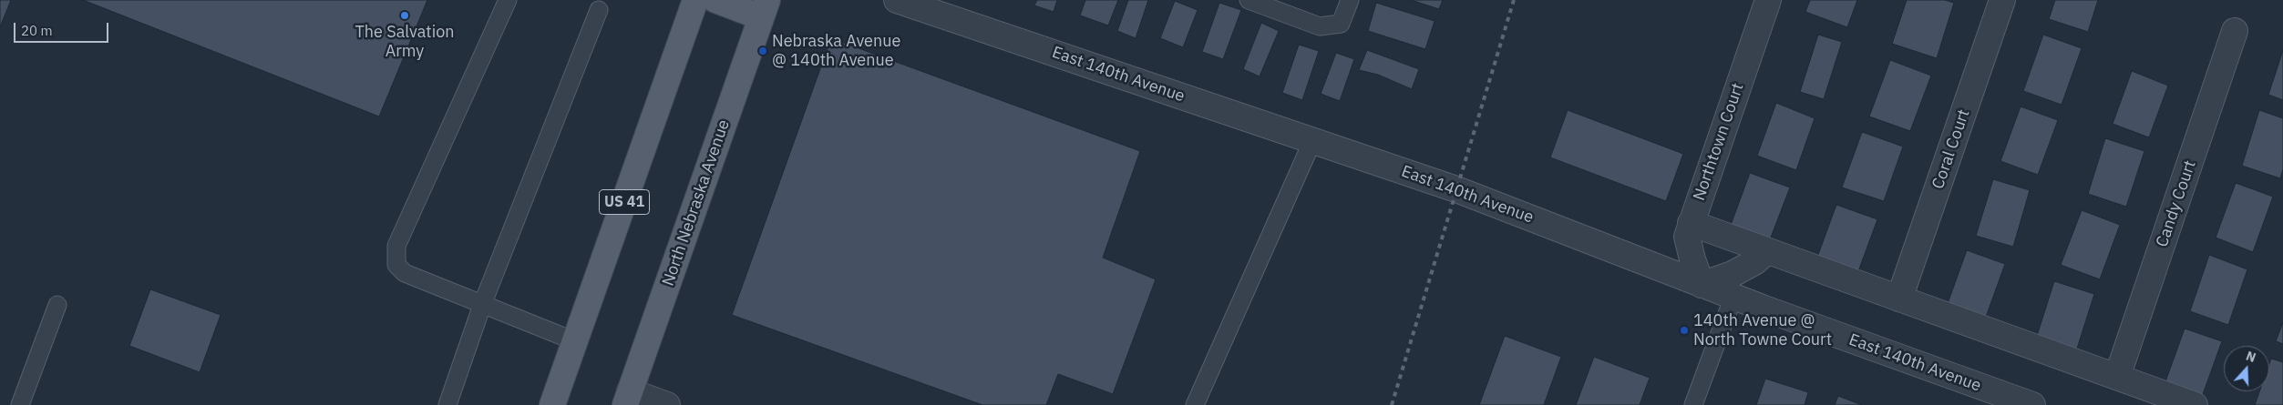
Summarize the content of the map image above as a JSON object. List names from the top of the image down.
{
  "streets": {
    "main road": ["US 41", "North Nebraska Avenue"],
    "street": [
      "East 140th Avenue",
      "Northtown Court",
      "Coral Court",
      "Candy Court"
    ]
  },
  "crossings": [
    ["East 140th Avenue", "Northtown Court"]
  ],
  "places": ["The Salvation Army", "Nebraska Avenue @ 140th Avenue", "140th Avenue @ North Towne Court"],
  "scale_bar": "20 m",
  "north": "top"
}
